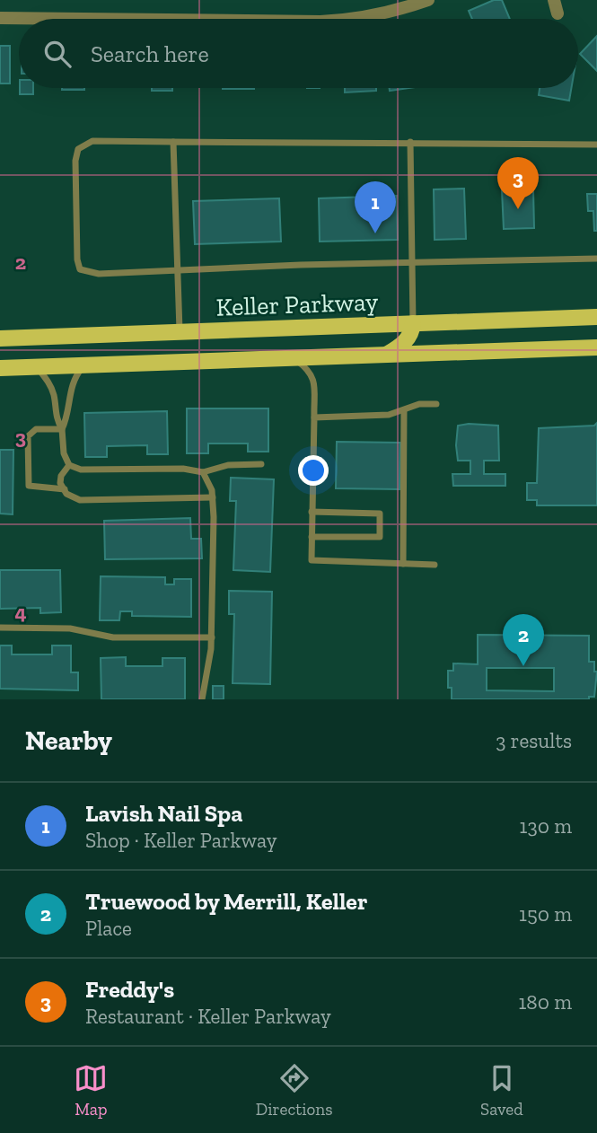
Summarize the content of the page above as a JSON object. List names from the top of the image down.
{
  "streets": {
    "main road": ["Keller Parkway"]
  },
  "page": {
    "search": "Search here",
    "pins": ["3", "1", "2"],
    "heading": ["Nearby", "3 results"],
    "list": [
      {
        "mark": "1",
        "name": "Lavish Nail Spa",
        "note": "Shop · Keller Parkway",
        "value": "130 m"
      },
      {
        "mark": "2",
        "name": "Truewood by Merrill, Keller",
        "note": "Place",
        "value": "150 m"
      },
      {
        "mark": "3",
        "name": "Freddy's",
        "note": "Restaurant · Keller Parkway",
        "value": "180 m"
      }
    ],
    "nav": ["Map", "Directions", "Saved"]
  },
  "grid": {
    "rows": ["2", "3", "4"]
  }
}
